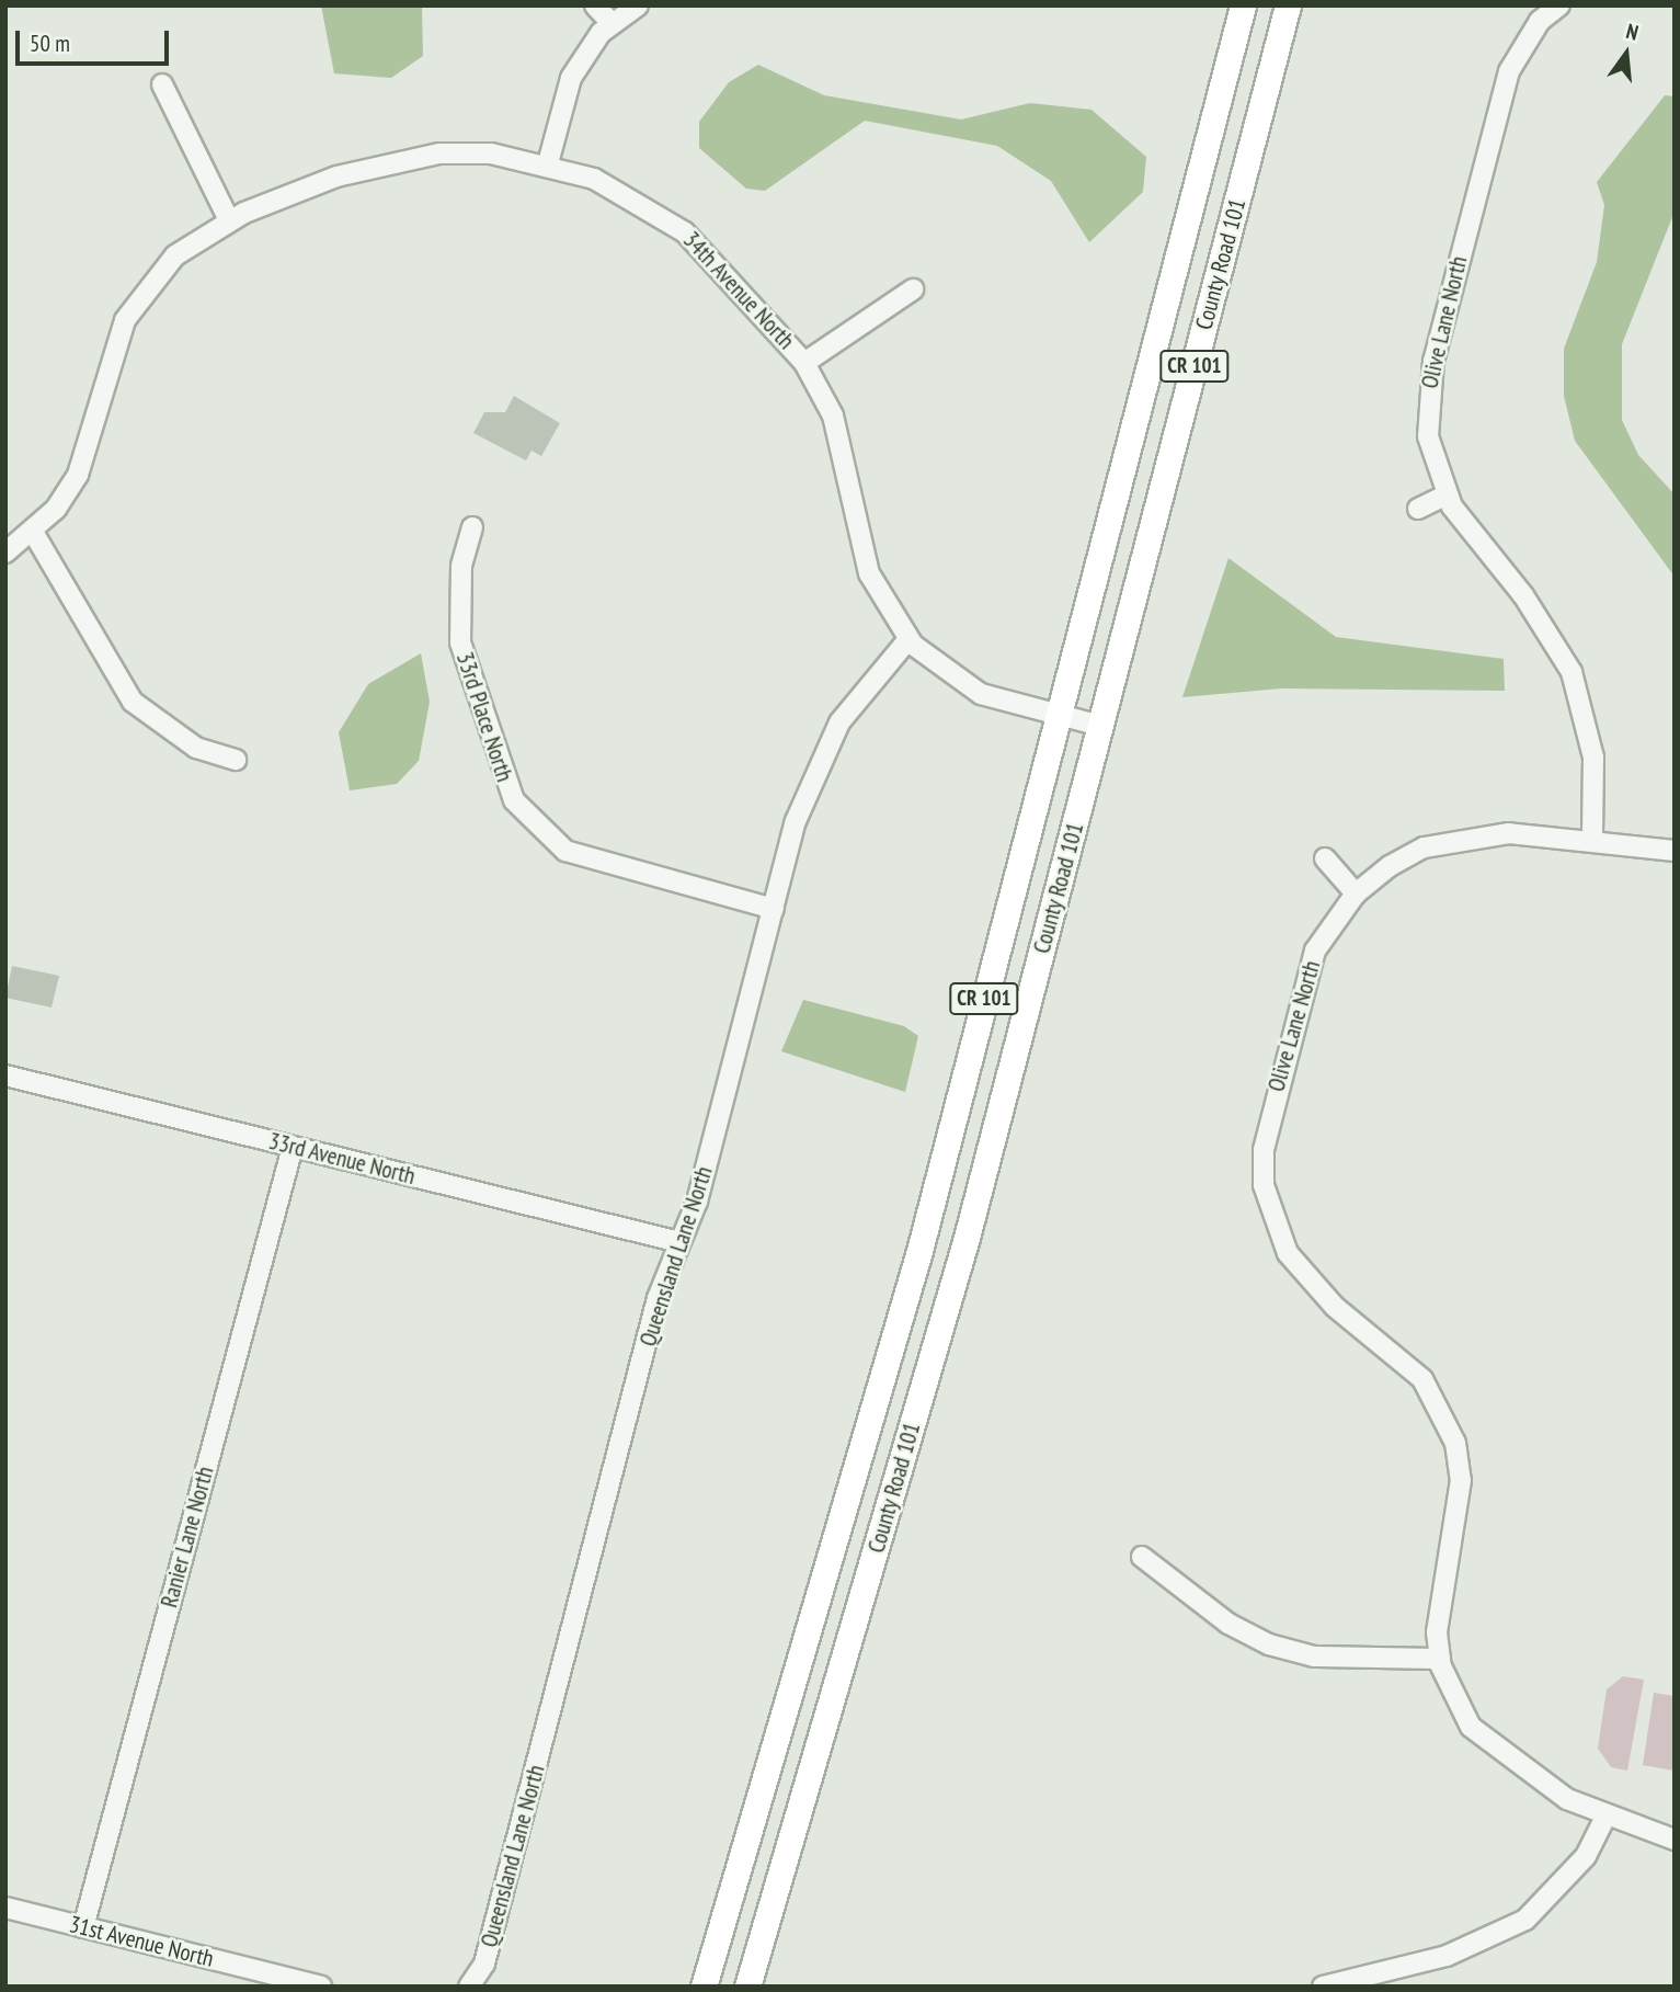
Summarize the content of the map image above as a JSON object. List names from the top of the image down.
{
  "streets": {
    "main road": ["County Road 101", "CR 101"],
    "street": [
      "34th Avenue North",
      "Olive Lane North",
      "33rd Place North",
      "33rd Avenue North",
      "Queensland Lane North",
      "Ranier Lane North",
      "31st Avenue North"
    ]
  },
  "crossings": [
    ["County Road 101", "34th Avenue North"],
    ["34th Avenue North", "Queensland Lane North"],
    ["33rd Place North", "Queensland Lane North"],
    ["33rd Avenue North", "Queensland Lane North"],
    ["33rd Avenue North", "Ranier Lane North"],
    ["Ranier Lane North", "31st Avenue North"]
  ],
  "scale_bar": "50 m",
  "north": "top"
}
